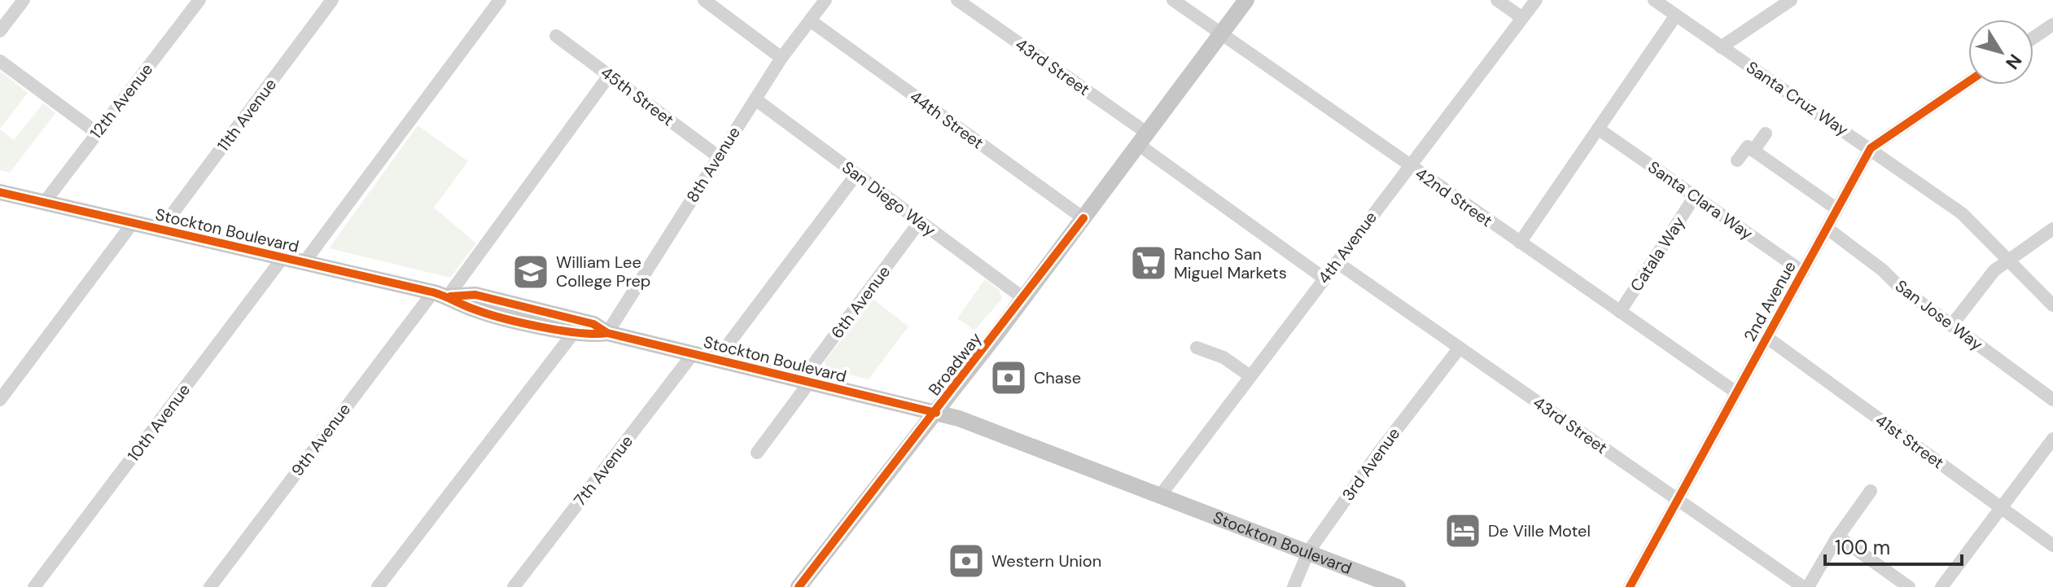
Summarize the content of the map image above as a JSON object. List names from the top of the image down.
{
  "streets": {
    "main road": ["Stockton Boulevard", "Broadway"],
    "street": [
      "43rd Street",
      "45th Street",
      "Santa Cruz Way",
      "12th Avenue",
      "11th Avenue",
      "44th Street",
      "8th Avenue",
      "42nd Street",
      "San Diego Way",
      "Santa Clara Way",
      "4th Avenue",
      "Catala Way",
      "2nd Avenue",
      "6th Avenue",
      "San Jose Way",
      "10th Avenue",
      "9th Avenue",
      "41st Street",
      "3rd Avenue",
      "7th Avenue"
    ]
  },
  "crossings": [
    ["43rd Street", "4th Avenue"],
    ["43rd Street", "2nd Avenue"],
    ["43rd Street", "Broadway"],
    ["43rd Street", "3rd Avenue"],
    ["45th Street", "8th Avenue"],
    ["45th Street", "9th Avenue"],
    ["Santa Cruz Way", "2nd Avenue"],
    ["12th Avenue", "Stockton Boulevard"],
    ["11th Avenue", "Stockton Boulevard"],
    ["44th Street", "8th Avenue"],
    ["44th Street", "Broadway"],
    ["8th Avenue", "San Diego Way"],
    ["8th Avenue", "Stockton Boulevard"],
    ["42nd Street", "4th Avenue"],
    ["42nd Street", "Catala Way"],
    ["42nd Street", "2nd Avenue"],
    ["42nd Street", "Broadway"],
    ["San Diego Way", "6th Avenue"],
    ["San Diego Way", "Broadway"],
    ["Santa Clara Way", "Catala Way"],
    ["Santa Clara Way", "2nd Avenue"],
    ["Stockton Boulevard", "4th Avenue"],
    ["Stockton Boulevard", "6th Avenue"],
    ["Stockton Boulevard", "Broadway"],
    ["Stockton Boulevard", "10th Avenue"],
    ["Stockton Boulevard", "9th Avenue"],
    ["Stockton Boulevard", "3rd Avenue"],
    ["Stockton Boulevard", "7th Avenue"],
    ["2nd Avenue", "San Jose Way"],
    ["2nd Avenue", "41st Street"]
  ],
  "places": {
    "supermarket": ["Rancho San Miguel Markets"],
    "school or university": ["William Lee College Prep"],
    "bank": ["Chase", "Western Union"],
    "hotel": ["De Ville Motel"]
  },
  "scale_bar": "100 m",
  "north": "bottom right"
}
